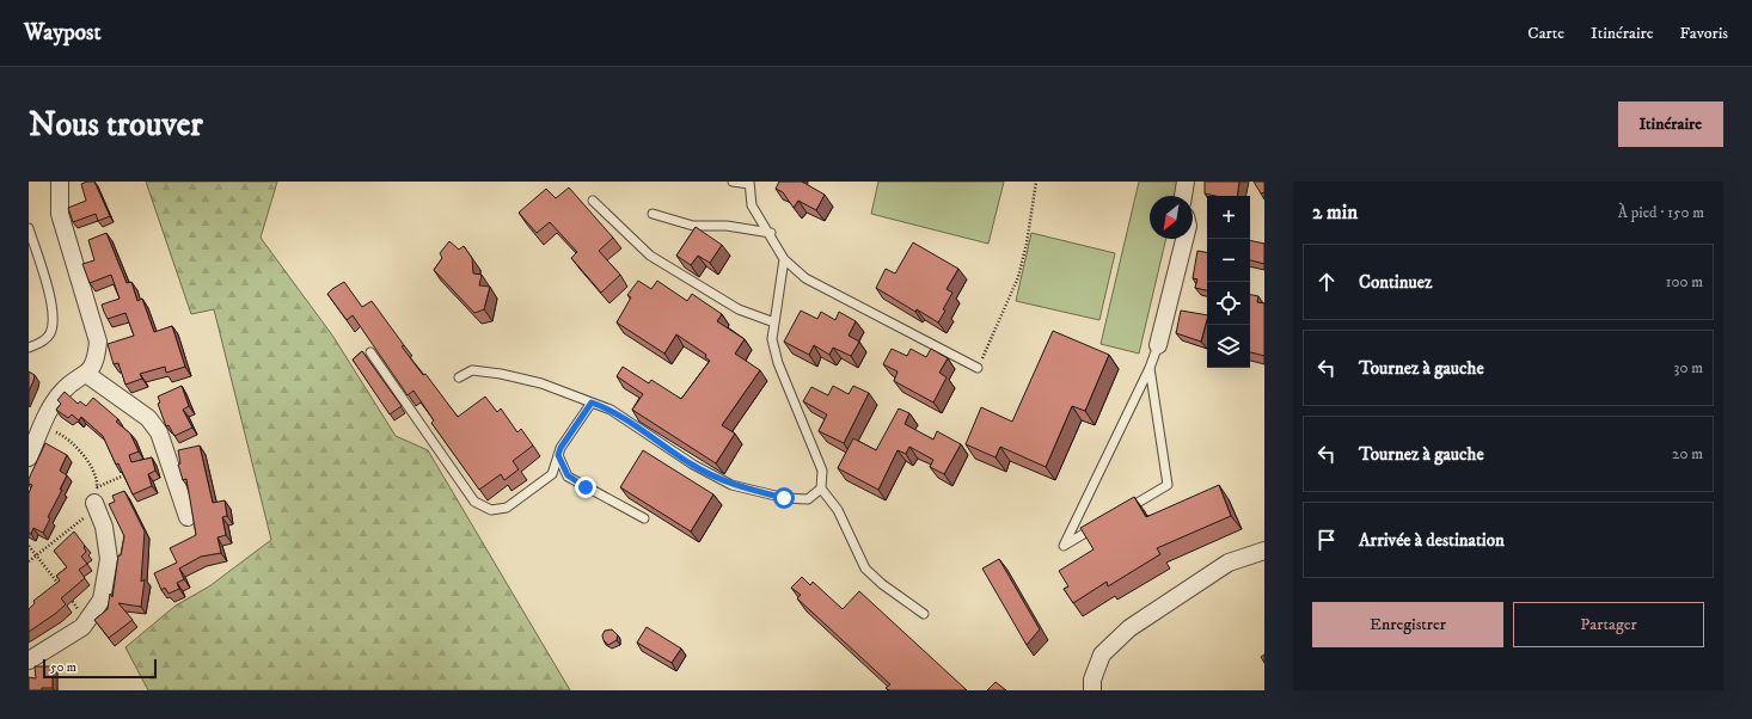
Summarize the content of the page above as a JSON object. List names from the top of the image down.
{
  "scale_bar": "50 m",
  "north": "bottom left",
  "page": {
    "header": "Waypost",
    "nav": ["Carte", "Itinéraire", "Favoris"],
    "buttons": [
      "Itinéraire",
      ["Enregistrer", "Partager"]
    ],
    "title": "Nous trouver",
    "heading": ["2 min", "À pied · 150 m"],
    "map_buttons": ["+", "−"],
    "list": [
      ["Continuez", "100 m"],
      ["Tournez à gauche", "30 m"],
      ["Tournez à gauche", "20 m"],
      "Arrivée à destination"
    ],
    "scale": "50 m"
  }
}
